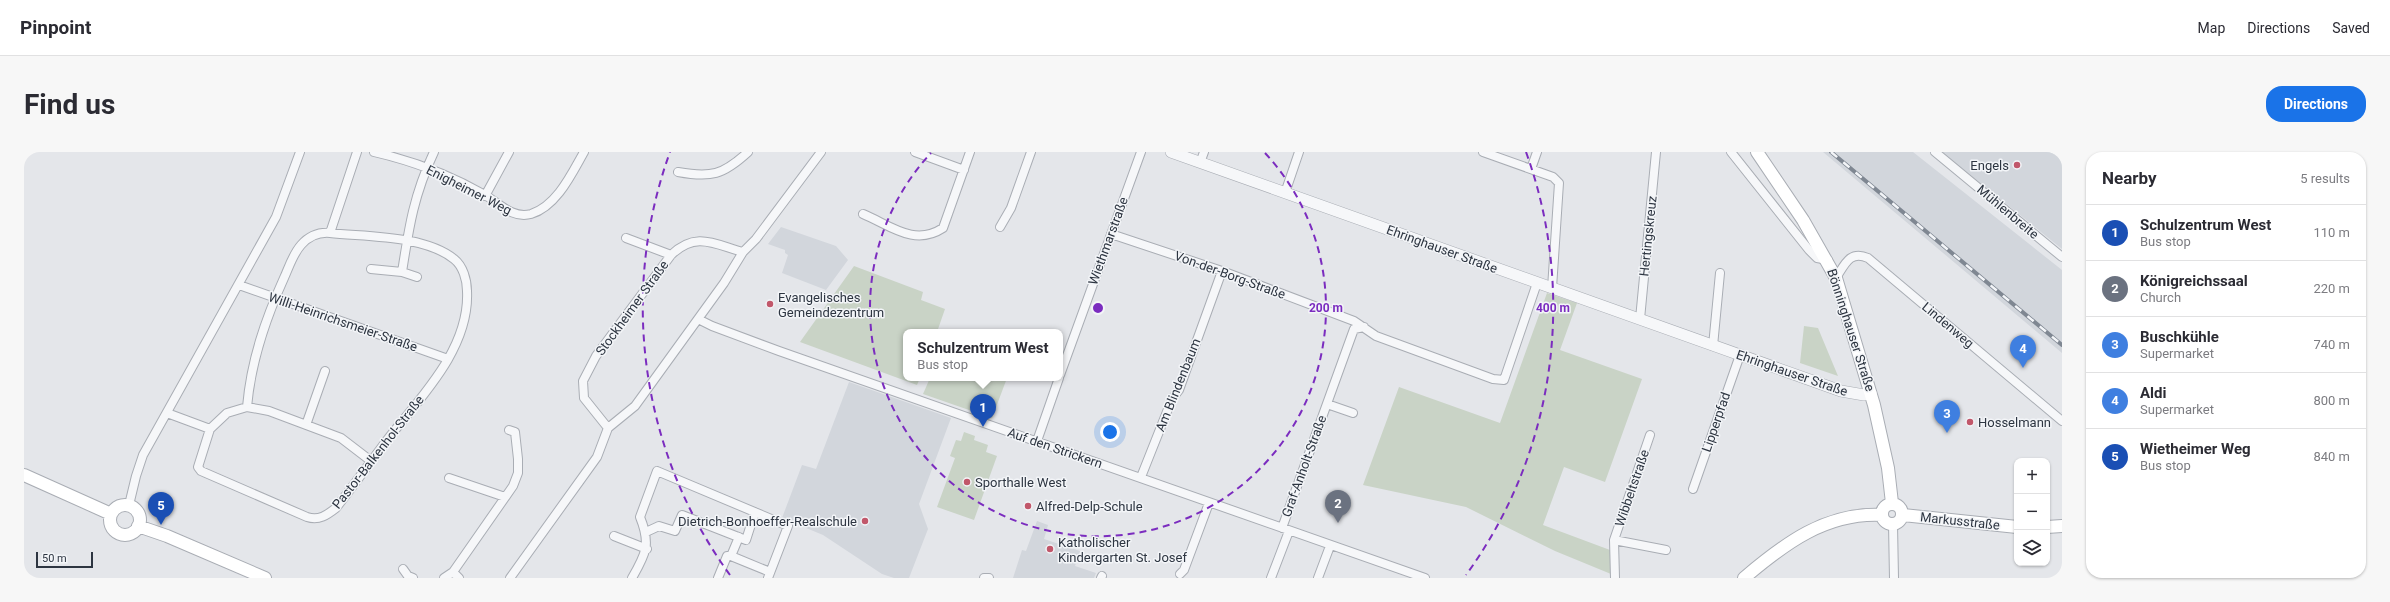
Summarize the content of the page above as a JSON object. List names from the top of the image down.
{
  "streets": {
    "main road": ["Bönninghauser Straße", "Markusstraße"],
    "street": [
      "Enigheimer Weg",
      "Mühlenbreite",
      "Hertingskreuz",
      "Wiethmarstraße",
      "Ehringhauser Straße",
      "Von-der-Borg-Straße",
      "Stockheimer Straße",
      "Willi-Heinrichsmeier-Straße",
      "Lindenweg",
      "Am Blindenbaum",
      "Lipperpfad",
      "Auf den Strickern",
      "Pastor-Balkenhol-Straße",
      "Graf-Anholt-Straße",
      "Wibbeltstraße"
    ]
  },
  "crossings": [
    ["Hertingskreuz", "Ehringhauser Straße"],
    ["Wiethmarstraße", "Von-der-Borg-Straße"],
    ["Wiethmarstraße", "Auf den Strickern"],
    ["Ehringhauser Straße", "Von-der-Borg-Straße"],
    ["Ehringhauser Straße", "Bönninghauser Straße"],
    ["Ehringhauser Straße", "Lipperpfad"],
    ["Von-der-Borg-Straße", "Am Blindenbaum"],
    ["Von-der-Borg-Straße", "Graf-Anholt-Straße"],
    ["Willi-Heinrichsmeier-Straße", "Pastor-Balkenhol-Straße"],
    ["Lindenweg", "Bönninghauser Straße"],
    ["Bönninghauser Straße", "Markusstraße"],
    ["Am Blindenbaum", "Auf den Strickern"],
    ["Auf den Strickern", "Graf-Anholt-Straße"]
  ],
  "places": [
    "Engels",
    "Evangelisches Gemeindezentrum",
    "Hosselmann",
    "Sporthalle West",
    "Alfred-Delp-Schule",
    "Dietrich-Bonhoeffer-Realschule",
    "Katholischer Kindergarten St. Josef"
  ],
  "scale_bar": "50 m",
  "page": {
    "header": "Pinpoint",
    "nav": ["Map", "Directions", "Saved"],
    "buttons": "Directions",
    "title": "Find us",
    "heading": ["Nearby", "5 results"],
    "list": [
      {
        "mark": "1",
        "name": "Schulzentrum West",
        "note": "Bus stop",
        "value": "110 m"
      },
      {
        "mark": "2",
        "name": "Königreichssaal",
        "note": "Church",
        "value": "220 m"
      },
      {
        "mark": "3",
        "name": "Buschkühle",
        "note": "Supermarket",
        "value": "740 m"
      },
      {
        "mark": "4",
        "name": "Aldi",
        "note": "Supermarket",
        "value": "800 m"
      },
      {
        "mark": "5",
        "name": "Wietheimer Weg",
        "note": "Bus stop",
        "value": "840 m"
      }
    ],
    "popup": ["Schulzentrum West", "Bus stop"],
    "pins": [
      "4",
      "1",
      "3",
      "2",
      "5"
    ],
    "map_buttons": ["+", "−"],
    "scale": "50 m"
  },
  "rings": ["200 m", "400 m"]
}
